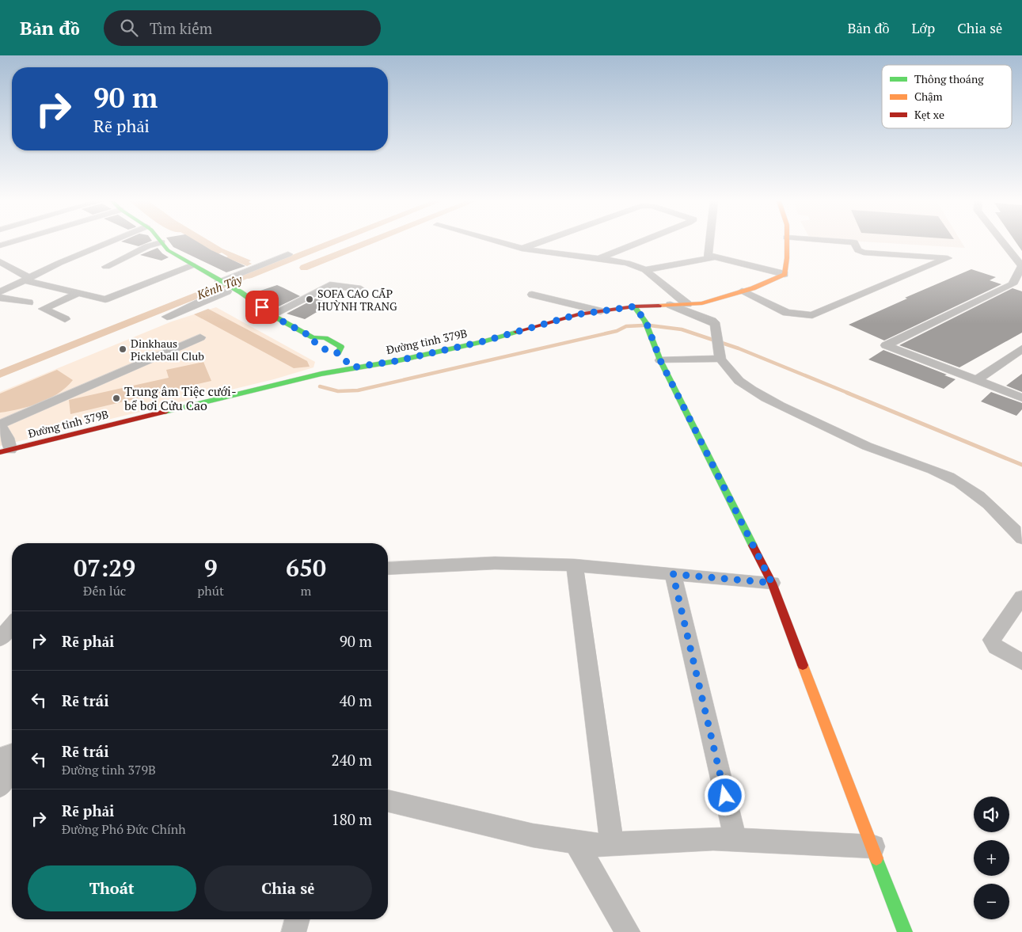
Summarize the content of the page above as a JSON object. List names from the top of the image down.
{
  "streets": {
    "main road": ["Đường tỉnh 379B"]
  },
  "water": ["Kênh Tây"],
  "places": ["SOFA CAO CẤP HUỲNH TRANG", "Dinkhaus Pickleball Club", "Trung âm Tiệc cưới- bể bơi Cửu Cao"],
  "legend": ["Thông thoáng", "Chậm", "Kẹt xe"],
  "page": {
    "header": "Bản đồ",
    "search": "Tìm kiếm",
    "nav": ["Bản đồ", "Lớp", "Chia sẻ"],
    "turn": ["90 m", "Rẽ phải"],
    "eta": [
      "07:29",
      "Đến lúc",
      "9",
      "phút",
      "650",
      "m"
    ],
    "list": [
      {
        "name": "Rẽ phải",
        "value": "90 m"
      },
      {
        "name": "Rẽ trái",
        "value": "40 m"
      },
      {
        "name": "Rẽ trái",
        "note": "Đường tỉnh 379B",
        "value": "240 m"
      },
      {
        "name": "Rẽ phải",
        "note": "Đường Phó Đức Chính",
        "value": "180 m"
      }
    ],
    "map_buttons": ["+", "−"],
    "buttons": ["Thoát", "Chia sẻ"]
  }
}
